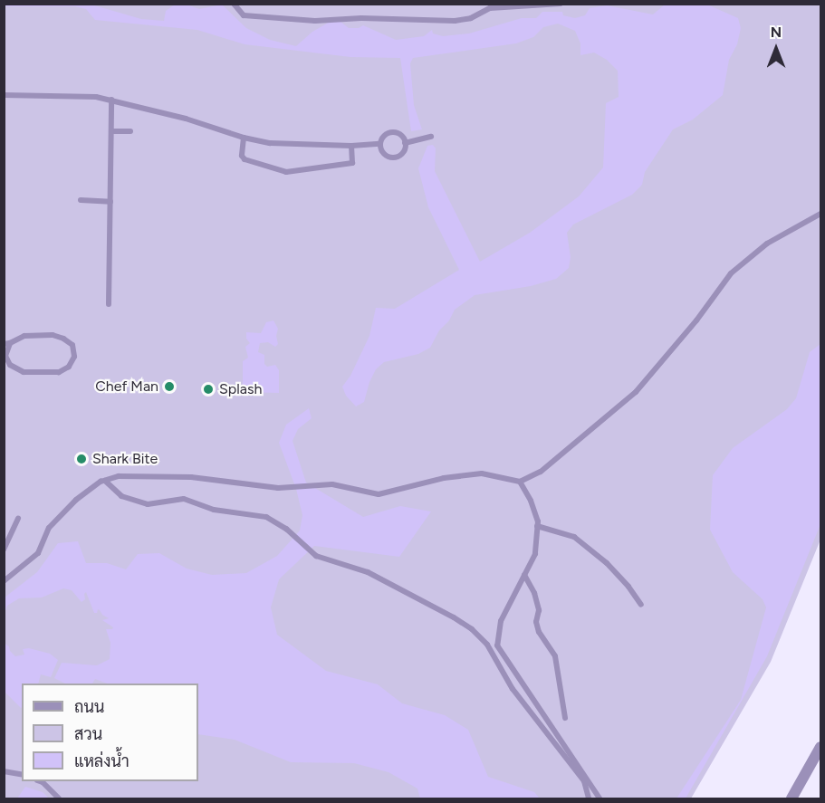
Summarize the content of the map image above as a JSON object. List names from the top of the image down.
{
  "places": ["Chef Man", "Splash", "Shark Bite"],
  "legend": ["ถนน", "สวน", "แหล่งน้ำ"],
  "north": "top"
}
